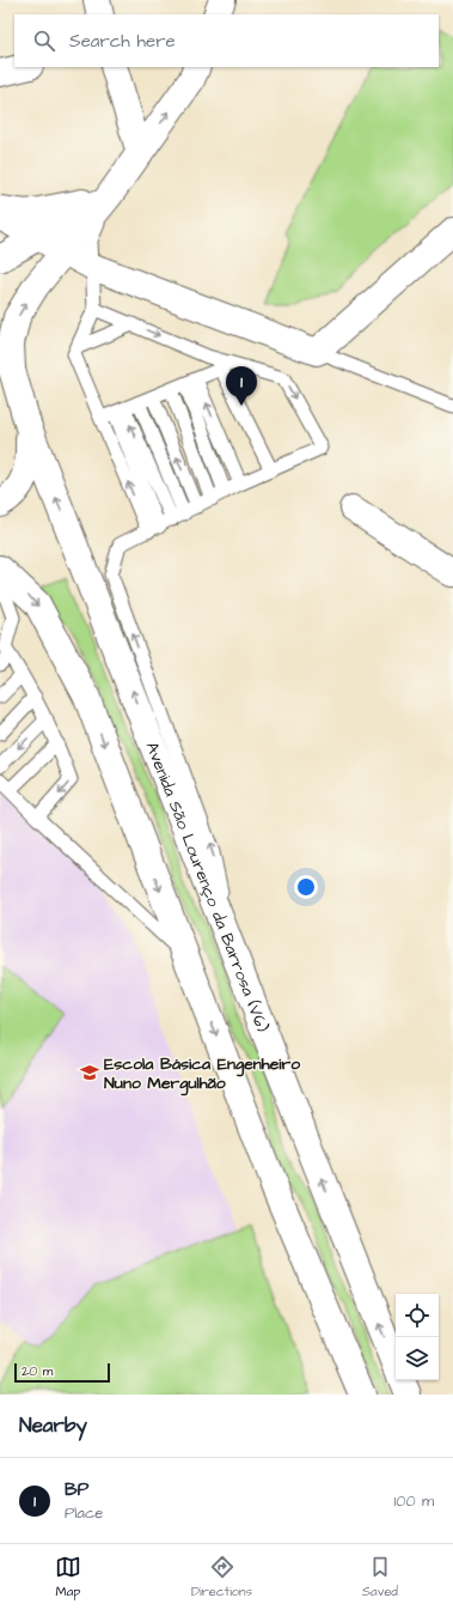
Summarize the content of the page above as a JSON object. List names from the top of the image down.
{
  "streets": {
    "main road": ["Avenida São Lourenço da Barrosa (V6)"]
  },
  "places": {
    "school or university": ["Escola Básica Engenheiro Nuno Mergulhão"]
  },
  "scale_bar": "20 m",
  "page": {
    "search": "Search here",
    "pins": "1",
    "scale": "20 m",
    "heading": "Nearby",
    "list": [
      {
        "mark": "1",
        "name": "BP",
        "note": "Place",
        "value": "100 m"
      }
    ],
    "nav": ["Map", "Directions", "Saved"]
  }
}
